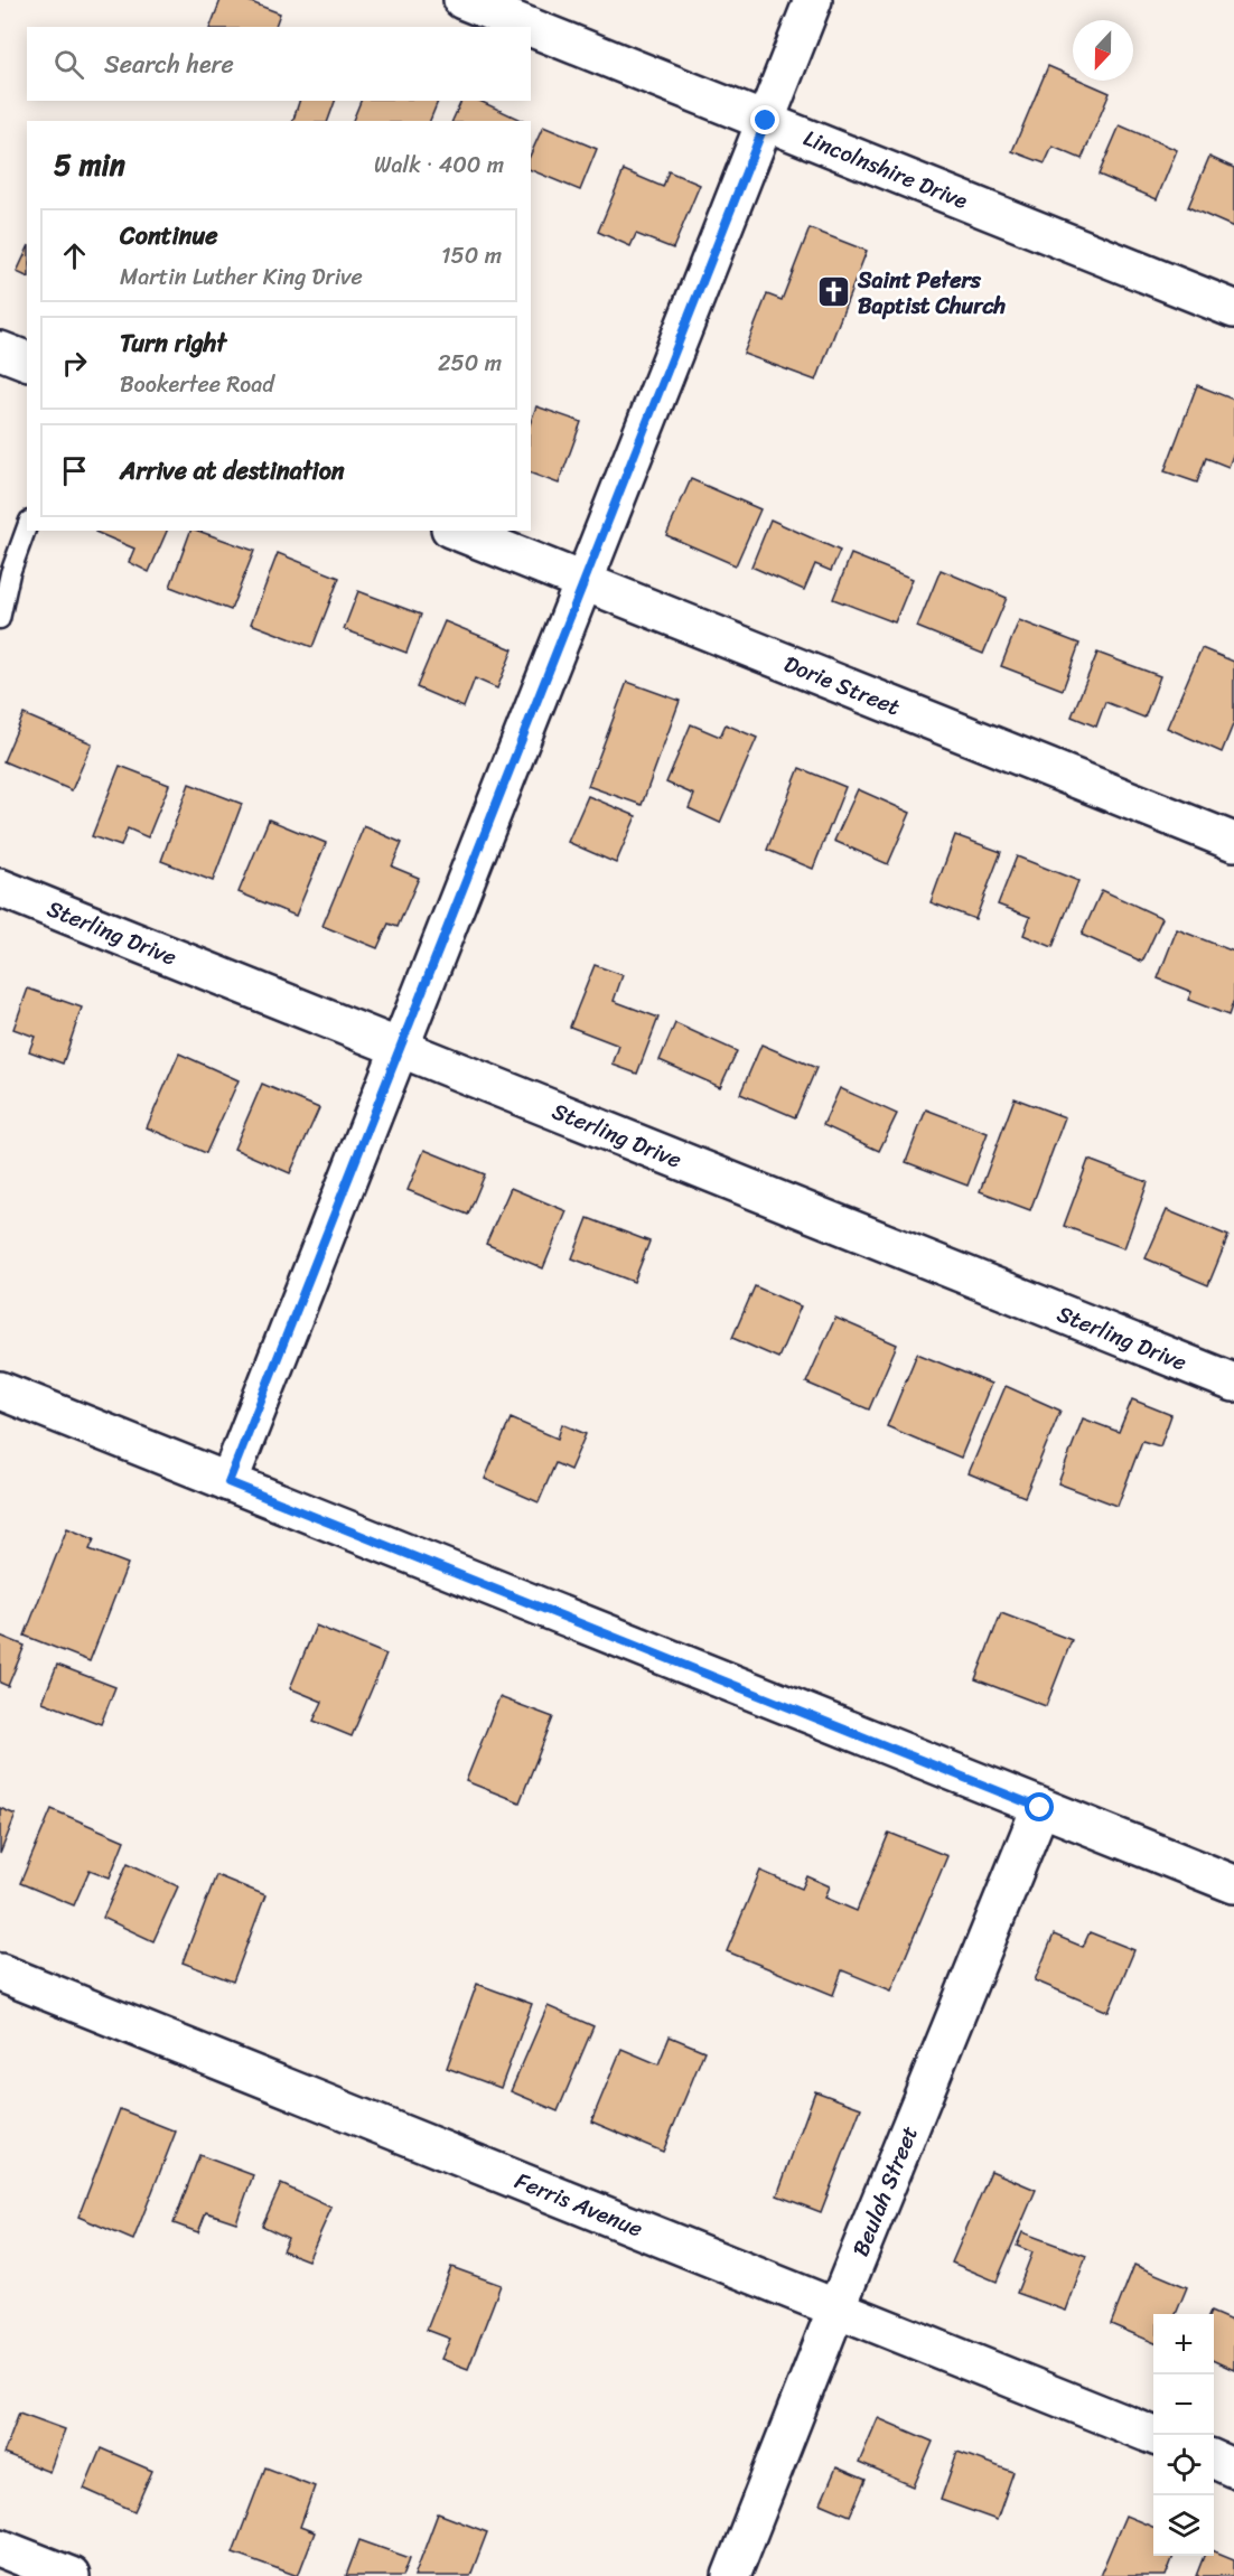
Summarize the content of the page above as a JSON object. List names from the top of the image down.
{
  "streets": {
    "street": [
      "Lincolnshire Drive",
      "Dorie Street",
      "Sterling Drive",
      "Beulah Street",
      "Ferris Avenue"
    ]
  },
  "crossings": [
    ["Beulah Street", "Ferris Avenue"]
  ],
  "places": {
    "church": ["Saint Peters Baptist Church"]
  },
  "north": "bottom",
  "page": {
    "search": "Search here",
    "heading": ["5 min", "Walk · 400 m"],
    "list": [
      ["Continue", "Martin Luther King Drive", "150 m"],
      ["Turn right", "Bookertee Road", "250 m"],
      "Arrive at destination"
    ],
    "map_buttons": ["+", "−"]
  }
}
